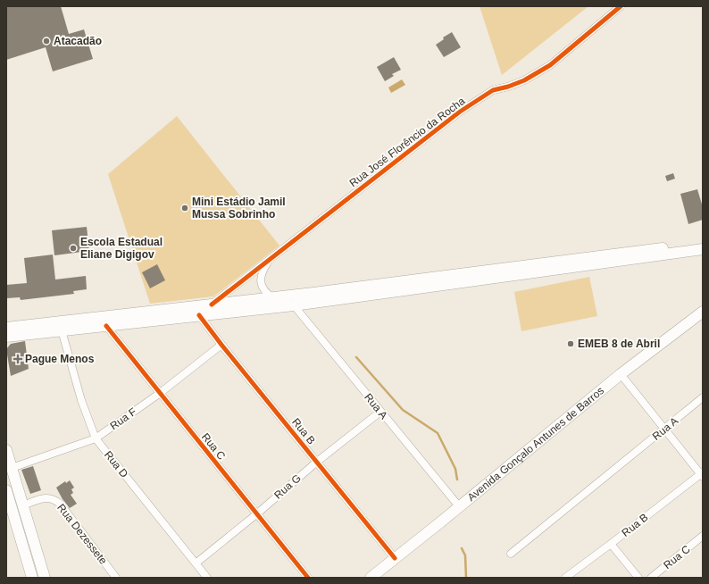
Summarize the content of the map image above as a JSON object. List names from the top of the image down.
{
  "streets": {
    "main road": ["Avenida Gonçalo Antunes de Barros"],
    "street": [
      "Rua José Florêncio da Rocha",
      "Rua A",
      "Rua F",
      "Rua B",
      "Rua C",
      "Rua D",
      "Rua G",
      "Rua Dezessete"
    ]
  },
  "crossings": [
    ["Rua A", "Avenida Gonçalo Antunes de Barros"],
    ["Rua A", "Rua G"],
    ["Rua F", "Rua B"],
    ["Rua F", "Rua C"],
    ["Rua F", "Rua D"],
    ["Rua B", "Avenida Gonçalo Antunes de Barros"],
    ["Rua B", "Rua G"],
    ["Rua C", "Rua G"],
    ["Rua D", "Rua G"]
  ],
  "places": {
    "other": [
      "Atacadão",
      "Mini Estádio Jamil Mussa Sobrinho",
      "Escola Estadual Eliane Digigov",
      "EMEB 8 de Abril"
    ],
    "health": ["Pague Menos"]
  }
}
